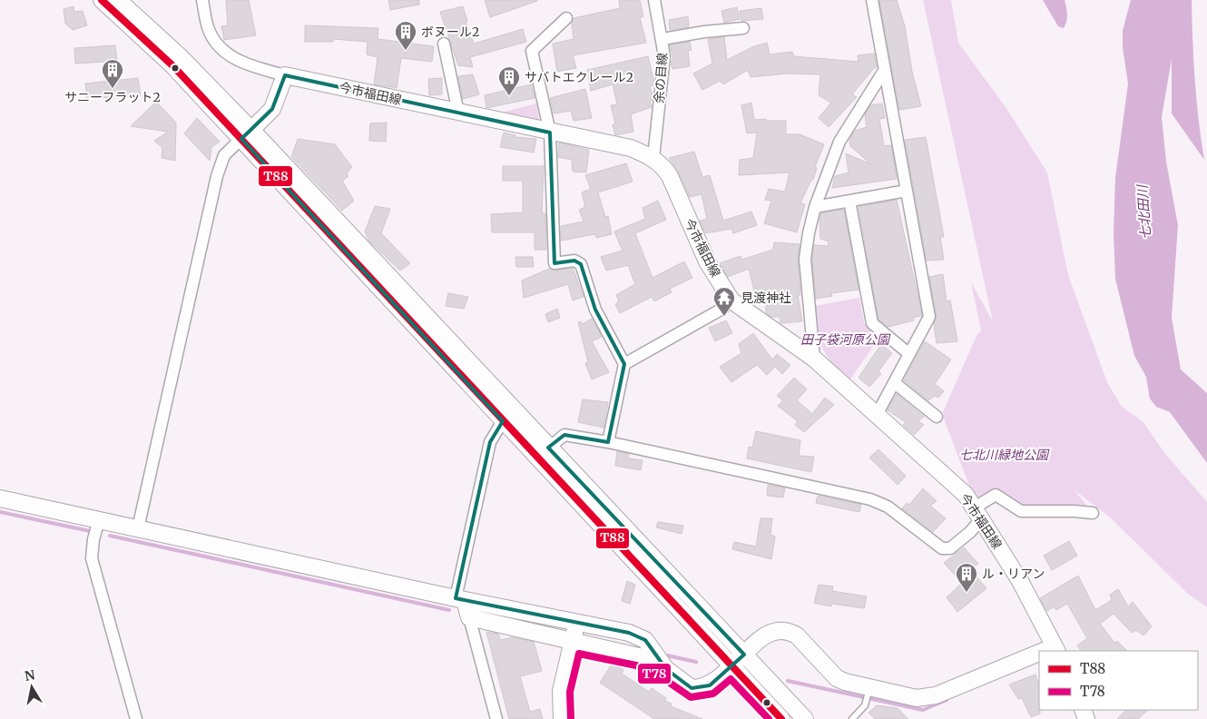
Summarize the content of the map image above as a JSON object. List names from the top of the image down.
{
  "streets": {
    "main road": ["今市福田線"],
    "street": ["余の目線"]
  },
  "crossings": [
    ["余の目線", "今市福田線"]
  ],
  "water": ["七北田川"],
  "parks": ["田子袋河原公園", "七北川緑地公園"],
  "places": {
    "building": [
      "ボヌール2",
      "サニーフラット2",
      "サバトエクレール2",
      "ル・リアン"
    ],
    "temple": ["見渡神社"]
  },
  "lines": ["transit line T88", "transit line T78"],
  "legend": ["T88", "T78"],
  "north": "top"
}
